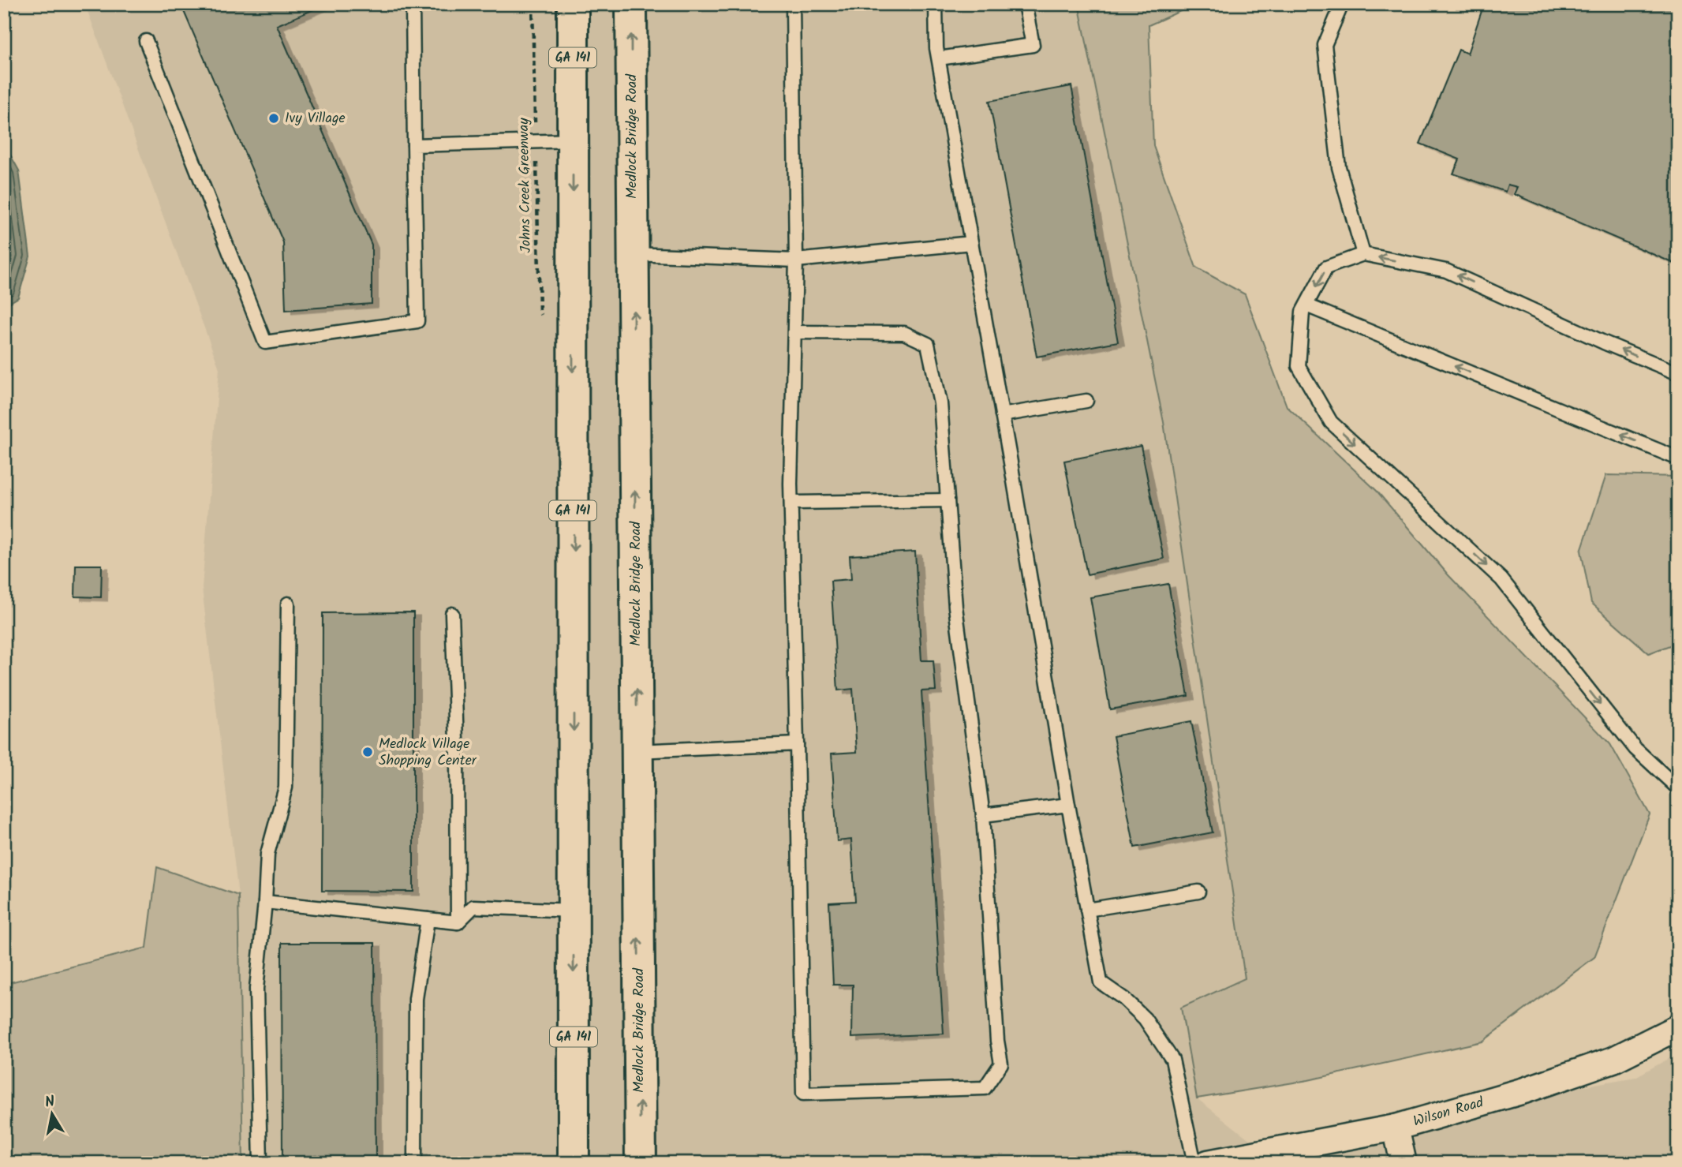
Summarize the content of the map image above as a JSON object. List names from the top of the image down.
{
  "streets": {
    "highway": ["GA 141", "Medlock Bridge Road"],
    "street": ["Wilson Road"],
    "path": ["Johns Creek Greenway"]
  },
  "places": ["Ivy Village", "Medlock Village Shopping Center"],
  "north": "top"
}
